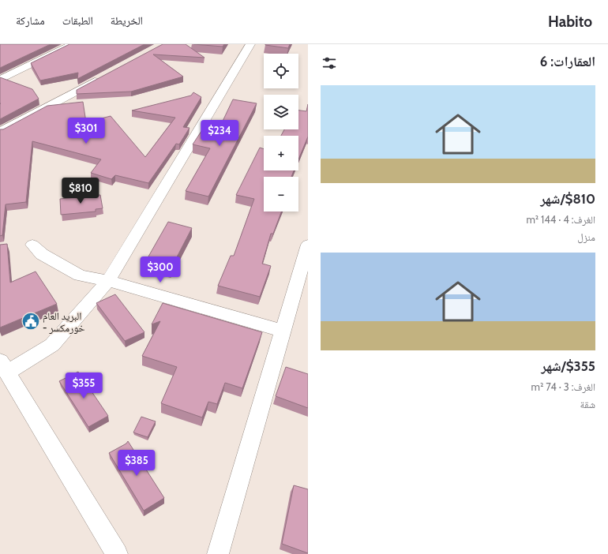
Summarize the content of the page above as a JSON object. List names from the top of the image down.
{
  "places": {
    "public building": ["البريد العام - خورمكسر"]
  },
  "page": {
    "header": "Habito",
    "nav": ["الخريطة", "الطبقات", "مشاركة"],
    "heading": "العقارات: 6",
    "map_buttons": ["+", "−"],
    "list": [
      {
        "name": "$810/شهر",
        "note": "الغرف: 4 · 144 m² · منزل"
      },
      {
        "name": "$355/شهر",
        "note": "الغرف: 3 · 74 m² · شقة"
      }
    ],
    "price": [
      "$301",
      "$234",
      "$810",
      "$300",
      "$355",
      "$385"
    ]
  }
}
